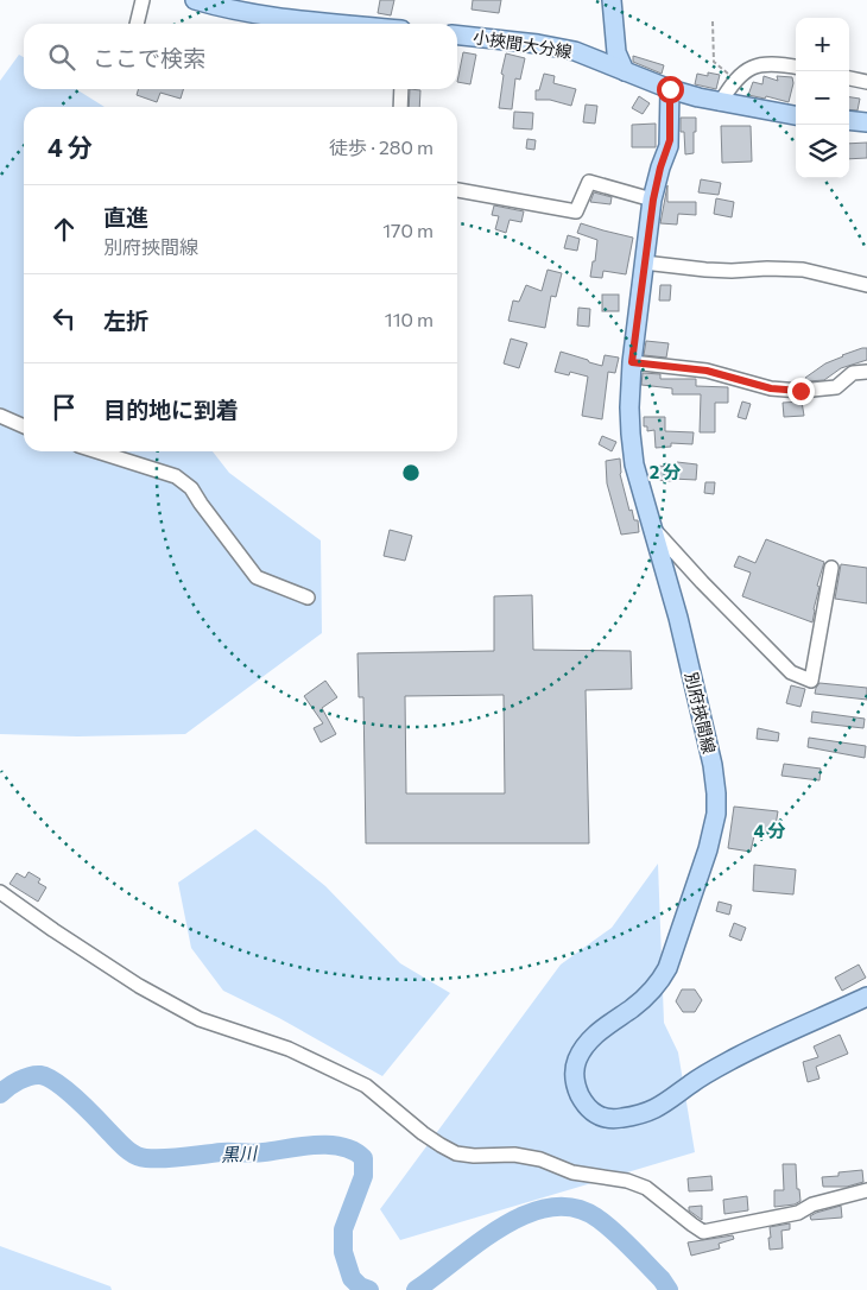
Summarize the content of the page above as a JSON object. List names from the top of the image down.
{
  "streets": {
    "main road": ["小挾間大分線", "別府挾間線"]
  },
  "water": ["黒川"],
  "page": {
    "map_buttons": ["+", "−"],
    "search": "ここで検索",
    "heading": ["4 分", "徒歩 · 280 m"],
    "list": [
      ["直進", "別府挾間線", "170 m"],
      ["左折", "110 m"],
      "目的地に到着"
    ]
  },
  "rings": ["2 分", "4 分"]
}
